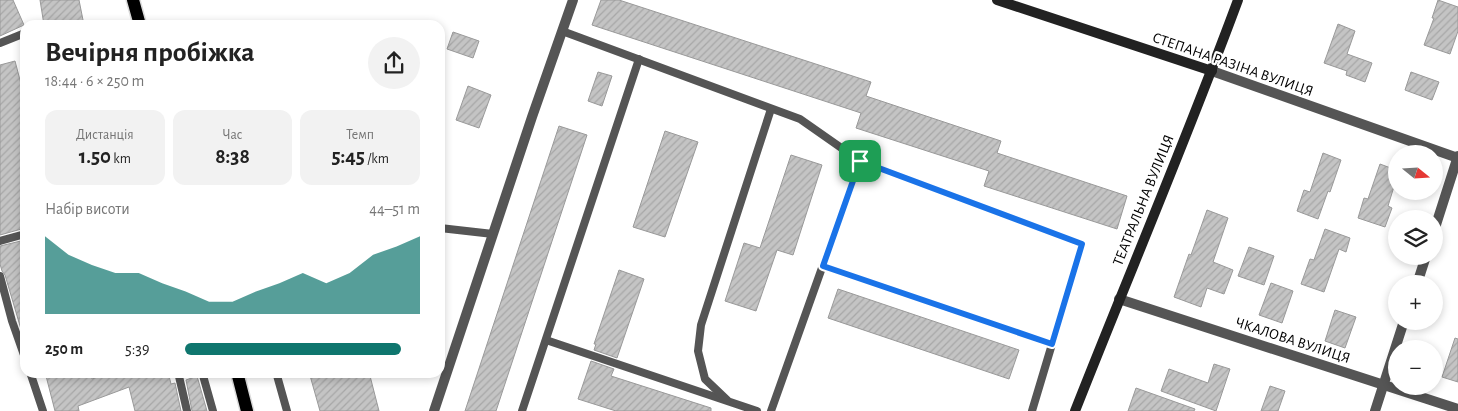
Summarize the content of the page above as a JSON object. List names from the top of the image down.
{
  "streets": {
    "street": ["СТЕПАНА РАЗІНА ВУЛИЦЯ", "ТЕАТРАЛЬНА ВУЛИЦЯ", "ЧКАЛОВА ВУЛИЦЯ"]
  },
  "crossings": [
    ["СТЕПАНА РАЗІНА ВУЛИЦЯ", "ТЕАТРАЛЬНА ВУЛИЦЯ"],
    ["ТЕАТРАЛЬНА ВУЛИЦЯ", "ЧКАЛОВА ВУЛИЦЯ"]
  ],
  "north": "right",
  "page": {
    "heading": ["Вечірня пробіжка", "18:44 · 6 × 250 m"],
    "stats": [
      ["Дистанція", "1.50 km"],
      ["Час", "8:38"],
      ["Темп", "5:45 /km"]
    ],
    "map_buttons": ["+", "−"],
    "chart": ["Набір висоти", "44–51 m"],
    "list": [
      {
        "name": "250 m",
        "note": "5:39"
      }
    ]
  }
}
